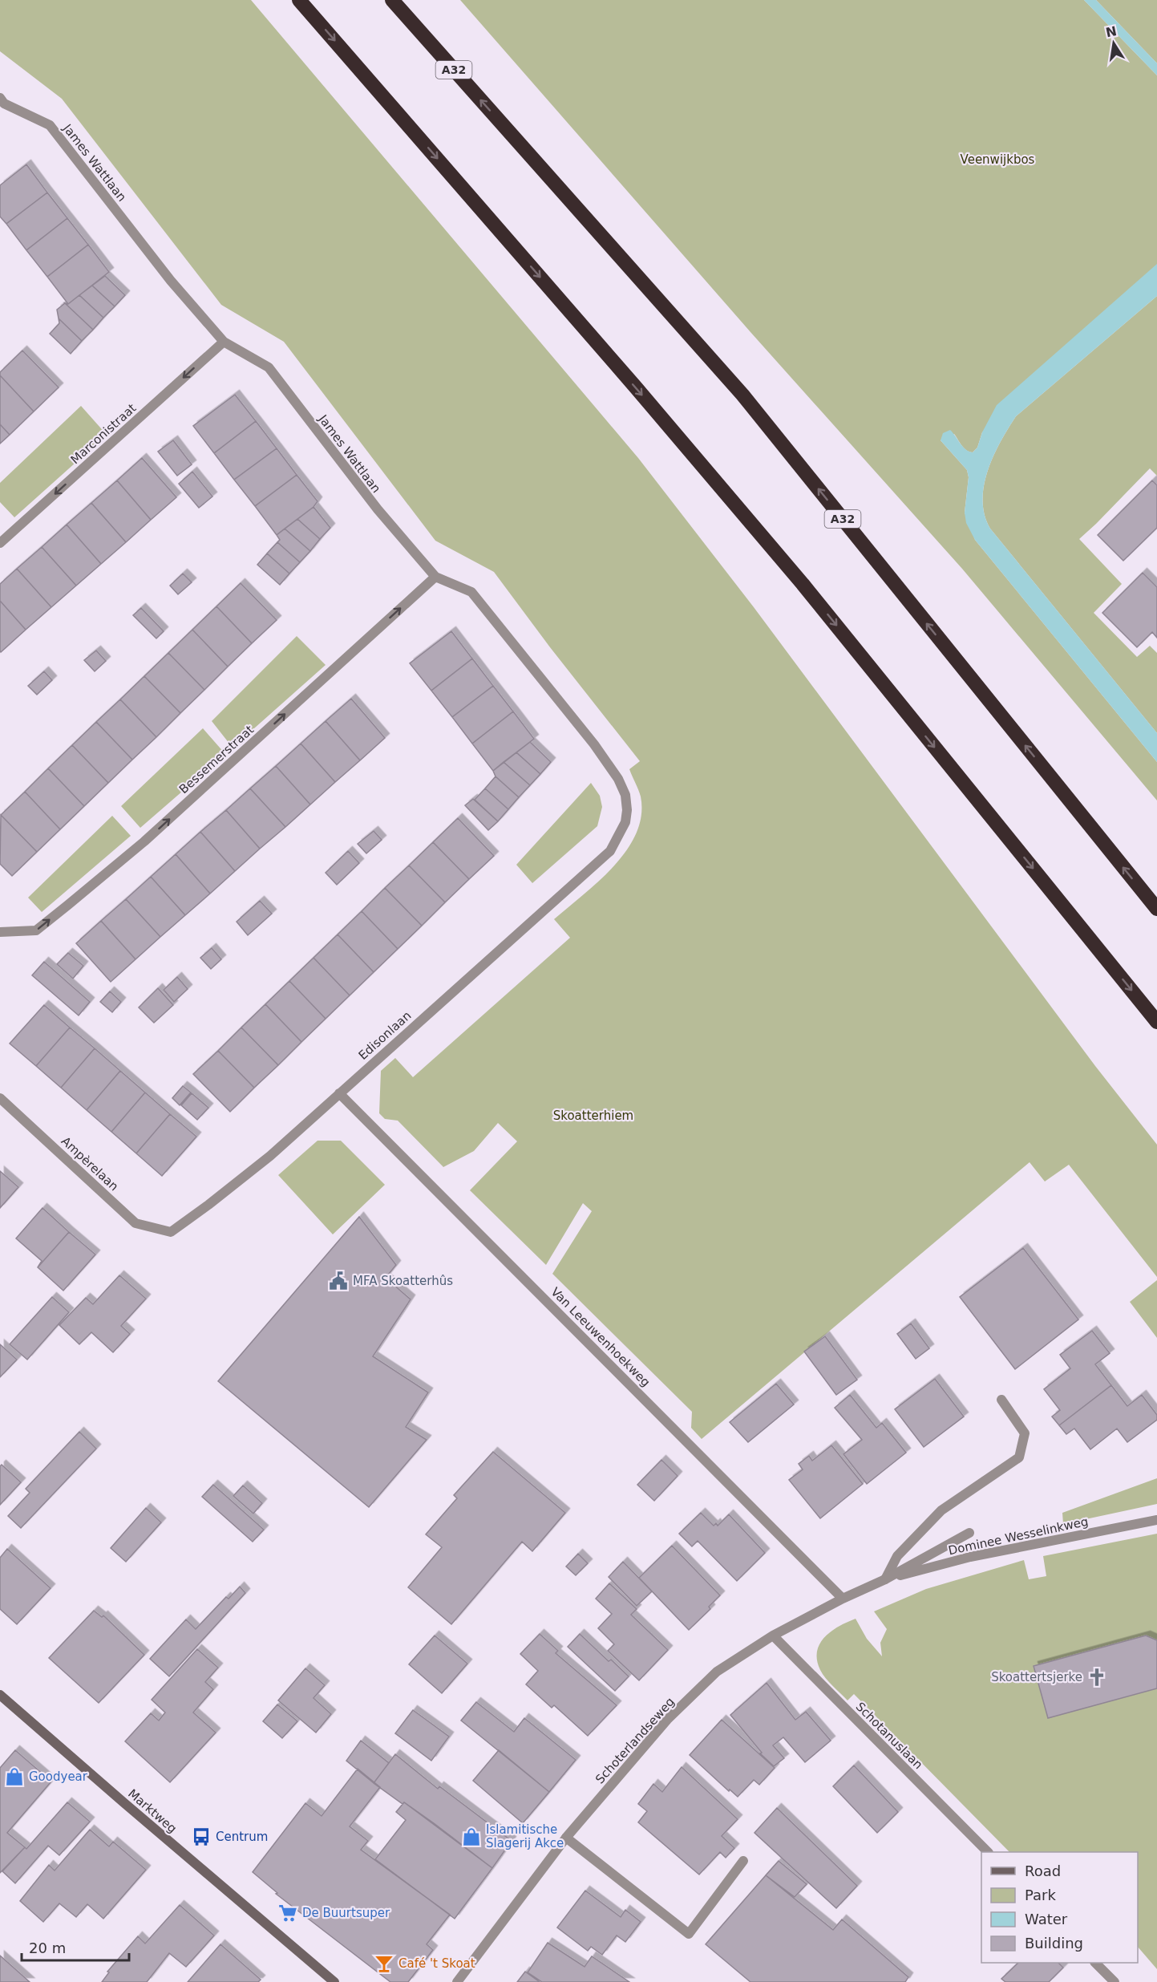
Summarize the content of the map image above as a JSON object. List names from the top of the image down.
{
  "streets": {
    "highway": ["A32"],
    "street": [
      "James Wattlaan",
      "Marconistraat",
      "Bessemerstraat",
      "Edisonlaan",
      "Ampèrelaan",
      "Van Leeuwenhoekweg",
      "Dominee Wesselinkweg",
      "Schotanuslaan",
      "Schoterlandseweg",
      "Marktweg"
    ]
  },
  "crossings": [
    ["James Wattlaan", "Marconistraat"],
    ["James Wattlaan", "Bessemerstraat"],
    ["James Wattlaan", "Edisonlaan"],
    ["Edisonlaan", "Ampèrelaan"],
    ["Edisonlaan", "Van Leeuwenhoekweg"],
    ["Van Leeuwenhoekweg", "Schoterlandseweg"],
    ["Dominee Wesselinkweg", "Schoterlandseweg"],
    ["Schotanuslaan", "Schoterlandseweg"]
  ],
  "one_way": ["Marconistraat", "Bessemerstraat"],
  "parks": ["Veenwijkbos", "Skoatterhiem"],
  "places": {
    "public building": ["MFA Skoatterhûs"],
    "church": ["Skoattertsjerke"],
    "shop": ["Goodyear", "Islamitische Slagerij Akce"],
    "bus stop": ["Centrum"],
    "supermarket": ["De Buurtsuper"],
    "bar": ["Café 't Skoat"]
  },
  "legend": [
    "Road",
    "Park",
    "Water",
    "Building"
  ],
  "scale_bar": "20 m",
  "north": "top"
}
